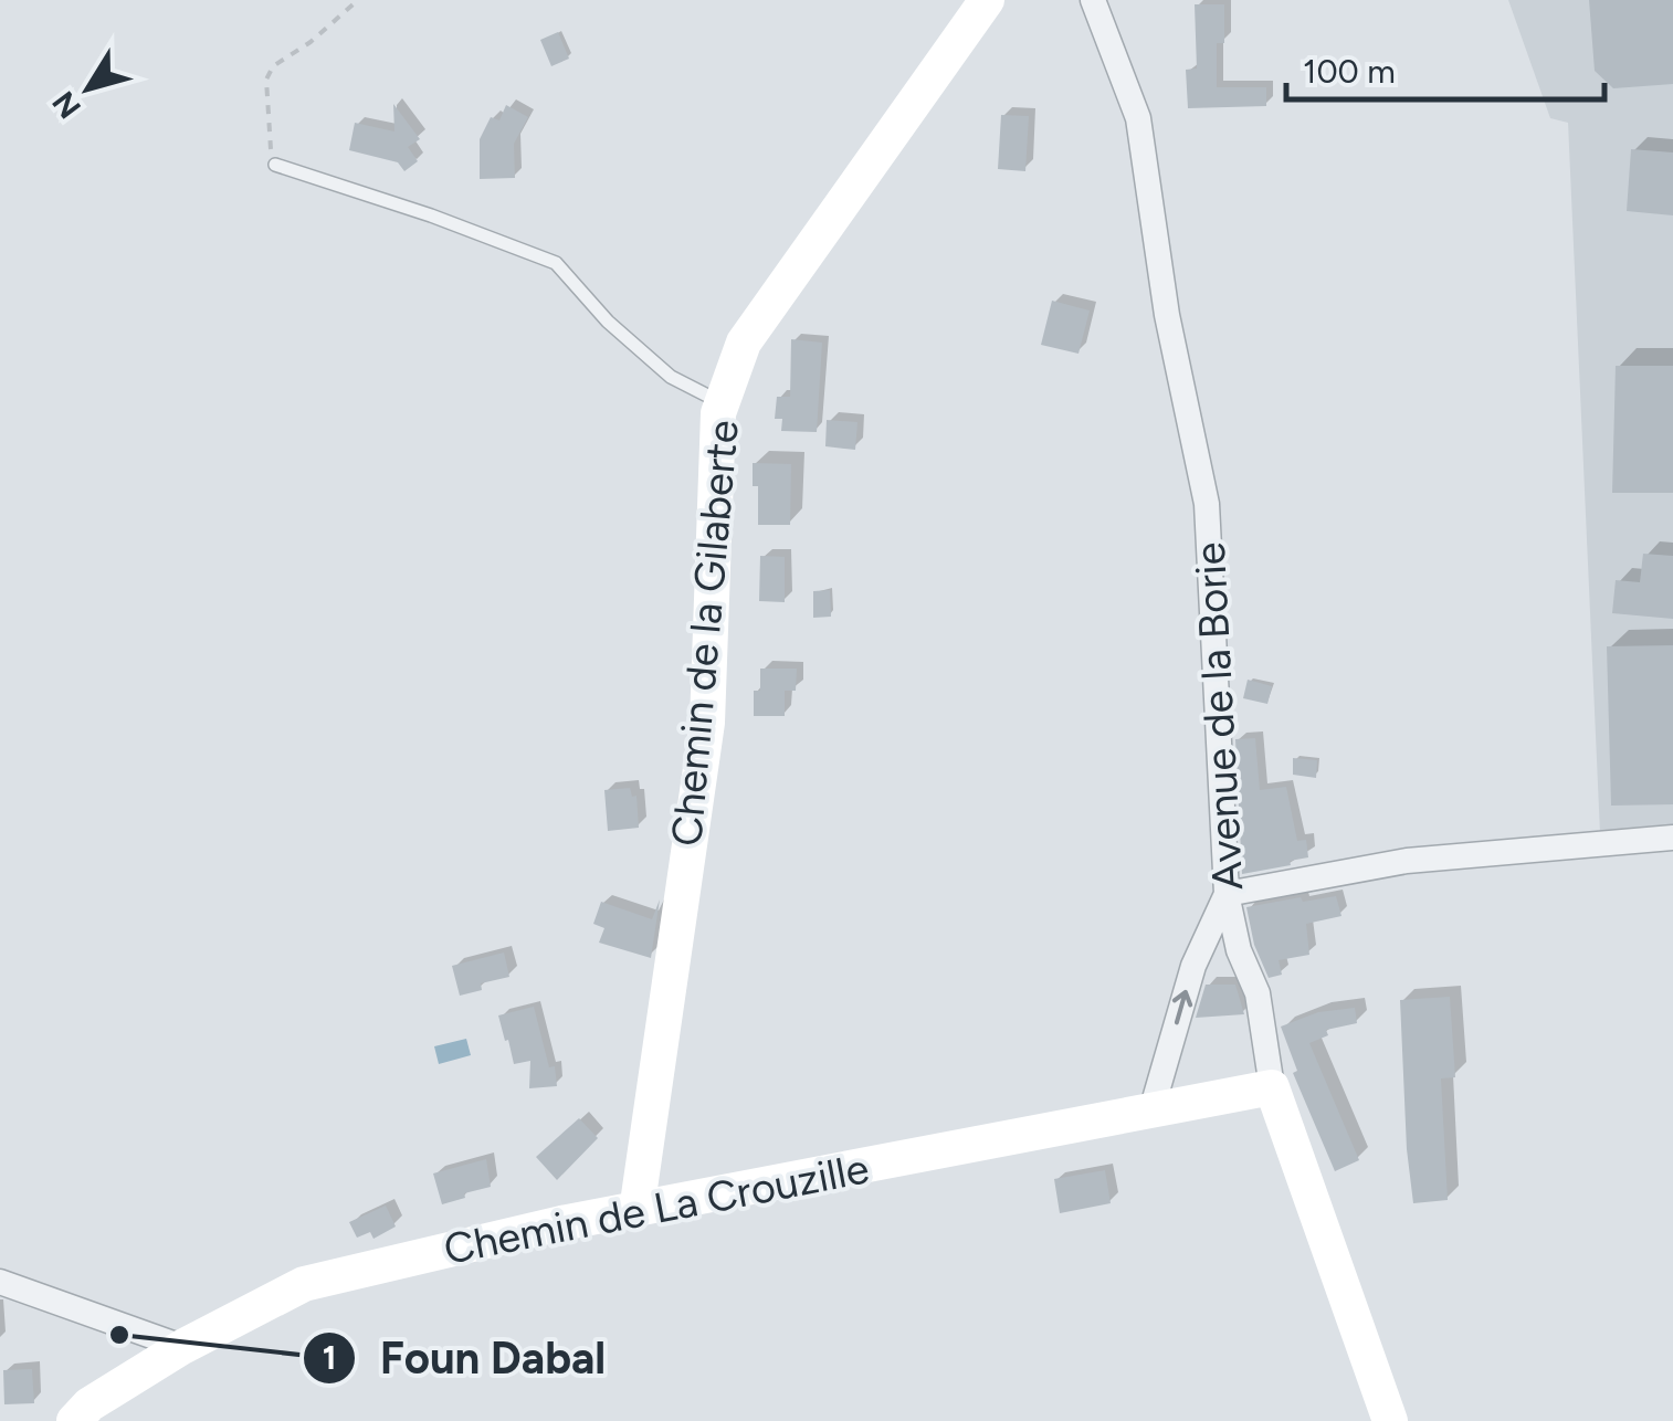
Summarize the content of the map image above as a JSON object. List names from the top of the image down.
{
  "streets": {
    "street": ["Chemin de la Gilaberte", "Avenue de la Borie", "Chemin de La Crouzille"]
  },
  "crossings": [
    ["Chemin de la Gilaberte", "Chemin de La Crouzille"],
    ["Avenue de la Borie", "Chemin de La Crouzille"]
  ],
  "places": ["Foun Dabal"],
  "scale_bar": "100 m",
  "north": "bottom left"
}
